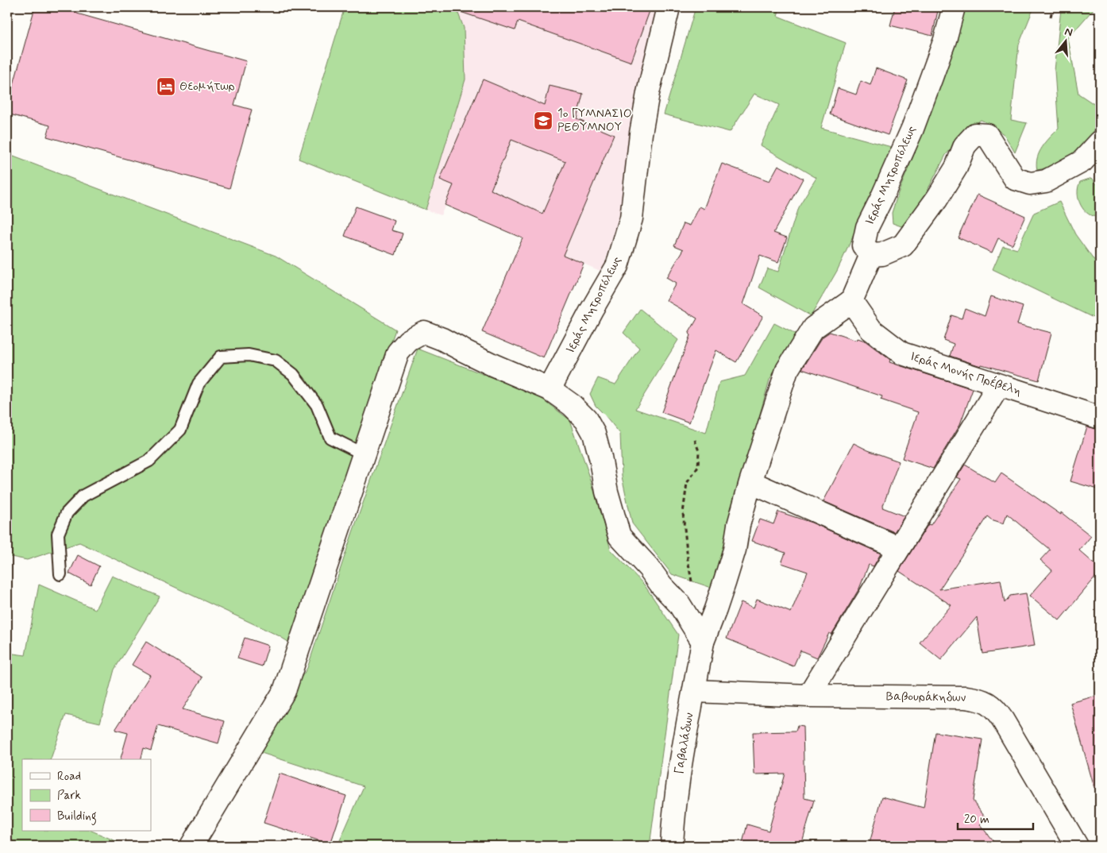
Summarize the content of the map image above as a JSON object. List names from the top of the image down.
{
  "streets": {
    "street": [
      "Ιεράς Μητροπόλεως",
      "Ιεράς Μονής Πρέβελη",
      "Βαβουράκηδων",
      "Γαβαλάδων"
    ]
  },
  "crossings": [
    ["Ιεράς Μονής Πρέβελη", "Γαβαλάδων"],
    ["Βαβουράκηδων", "Γαβαλάδων"]
  ],
  "places": {
    "hotel": ["Θεομήτωρ"],
    "school or university": ["1ο ΓΥΜΝΑΣΙΟ ΡΕΘΥΜΝΟΥ"]
  },
  "legend": ["Road", "Park", "Building"],
  "scale_bar": "20 m",
  "north": "top"
}
